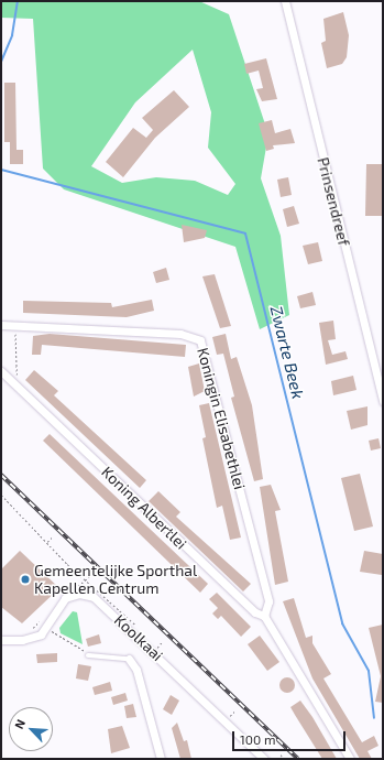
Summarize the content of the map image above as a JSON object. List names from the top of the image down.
{
  "streets": {
    "street": [
      "Prinsendreef",
      "Koningin Elisabethlei",
      "Koning Albertlei",
      "Koolkaai"
    ]
  },
  "crossings": [
    ["Koningin Elisabethlei", "Koning Albertlei"]
  ],
  "water": ["Zwarte Beek"],
  "places": ["Gemeentelijke Sporthal Kapellen Centrum"],
  "scale_bar": "100 m",
  "north": "top left"
}
